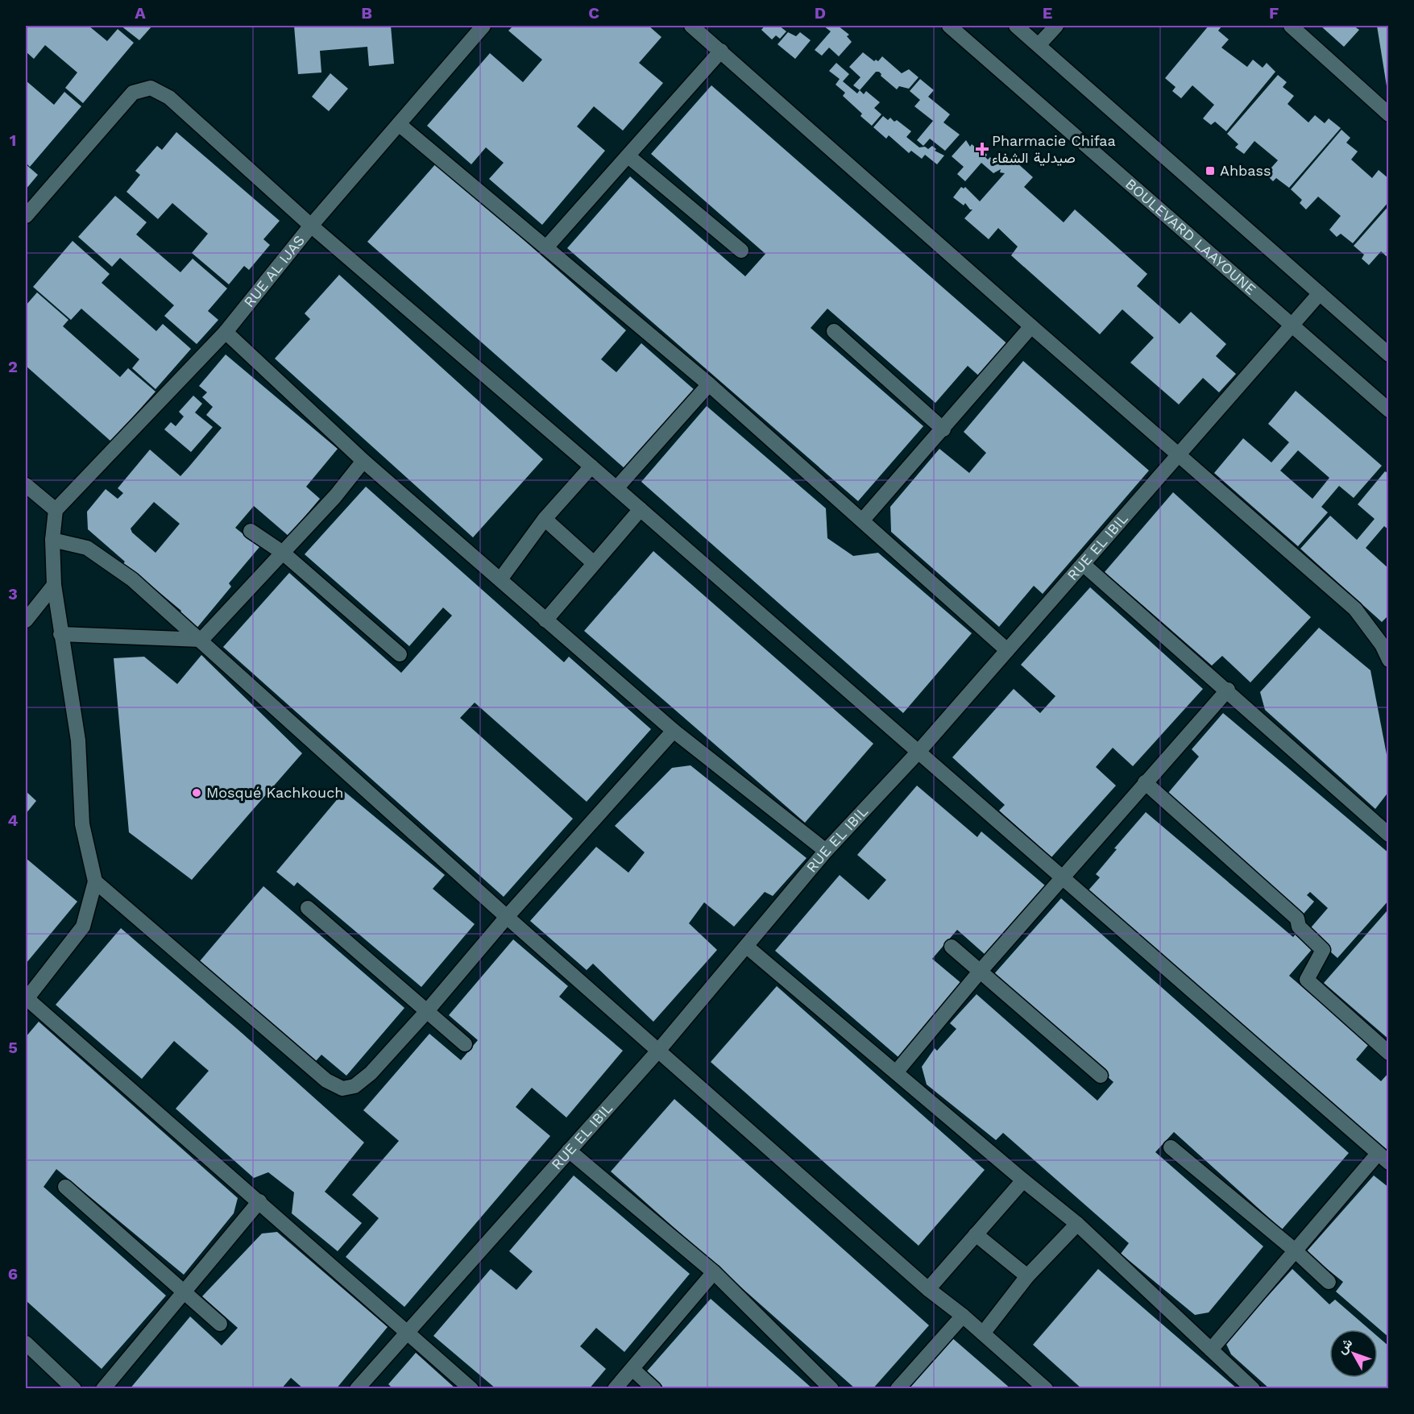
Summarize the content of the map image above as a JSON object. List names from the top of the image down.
{
  "streets": {
    "street": ["BOULEVARD LAAYOUNE", "RUE AL IJAS", "RUE EL IBIL"]
  },
  "crossings": [
    ["BOULEVARD LAAYOUNE", "RUE EL IBIL"]
  ],
  "places": {
    "health": ["Pharmacie Chifaa صيدلية الشفاء"],
    "transit": ["Ahbass"],
    "other": ["Mosqué Kachkouch"]
  },
  "north": "top left",
  "grid": {
    "columns": [
      "A",
      "B",
      "C",
      "D",
      "E",
      "F"
    ],
    "rows": [
      "1",
      "2",
      "3",
      "4",
      "5",
      "6"
    ]
  }
}
